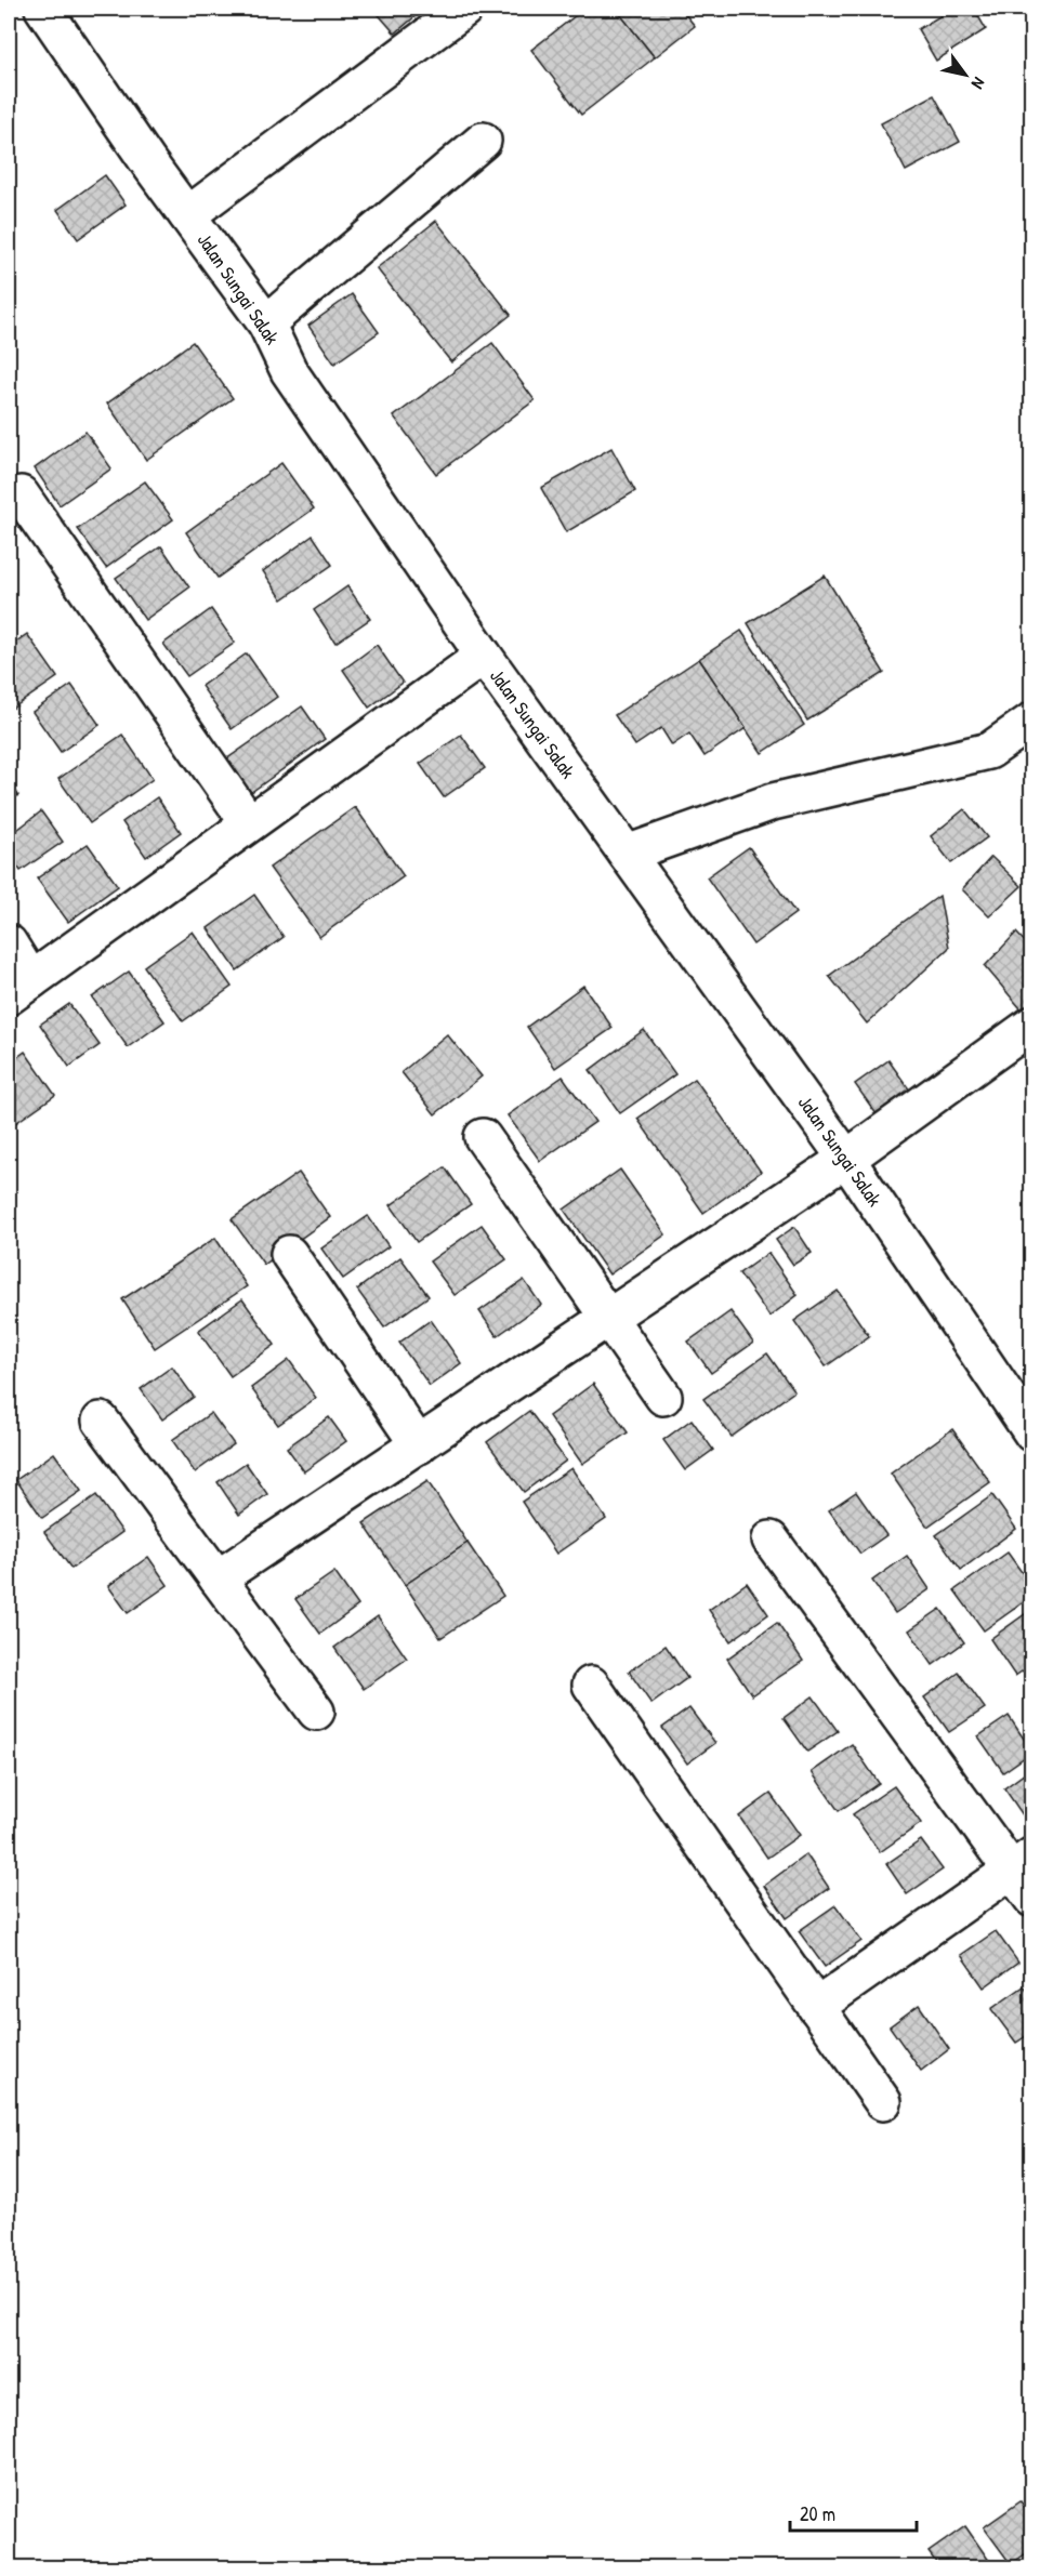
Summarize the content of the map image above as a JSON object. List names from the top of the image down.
{
  "streets": {
    "street": ["Jalan Sungai Salak"]
  },
  "scale_bar": "20 m",
  "north": "bottom right"
}
